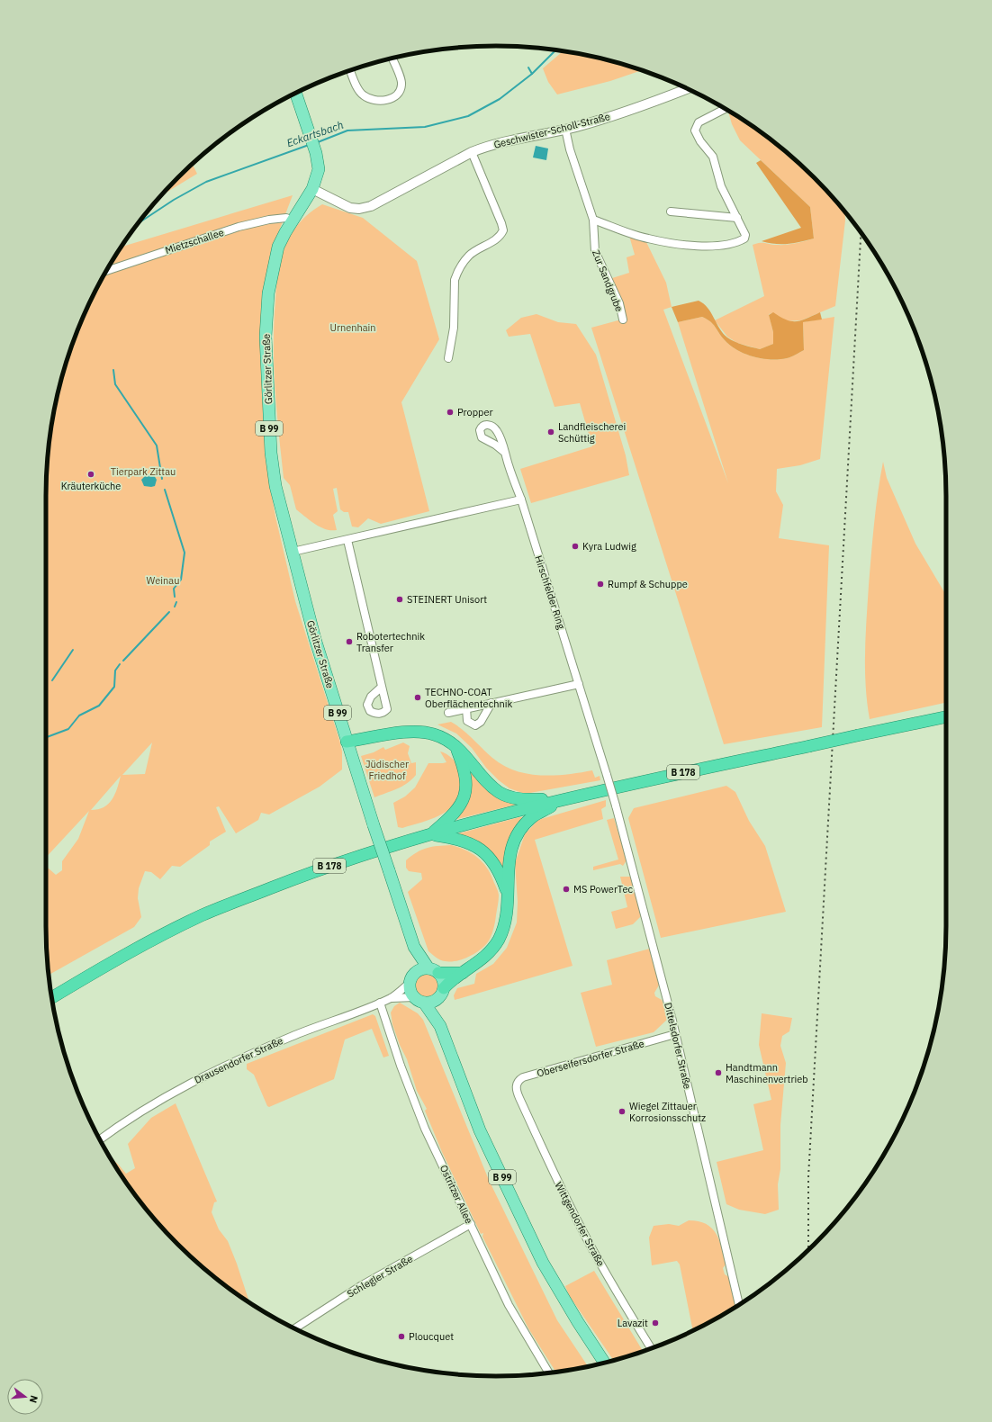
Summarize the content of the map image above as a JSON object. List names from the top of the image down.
{
  "streets": {
    "highway": ["B 178"],
    "main road": ["Görlitzer Straße", "B 99"],
    "street": [
      "Geschwister-Scholl-Straße",
      "Mietzschallee",
      "Zur Sandgrube",
      "Hirschfelder Ring",
      "Dittelsdorfer Straße",
      "Oberseifersdorfer Straße",
      "Drausendorfer Straße",
      "Ostritzer Allee",
      "Wittgendorfer Straße",
      "Schlegler Straße"
    ]
  },
  "crossings": [
    ["Geschwister-Scholl-Straße", "Zur Sandgrube"],
    ["Geschwister-Scholl-Straße", "Görlitzer Straße"],
    ["Mietzschallee", "Görlitzer Straße"],
    ["Görlitzer Straße", "B 99"],
    ["B 99", "Drausendorfer Straße"],
    ["Hirschfelder Ring", "Dittelsdorfer Straße"],
    ["Dittelsdorfer Straße", "Oberseifersdorfer Straße"],
    ["Oberseifersdorfer Straße", "Wittgendorfer Straße"],
    ["Drausendorfer Straße", "Ostritzer Allee"],
    ["Ostritzer Allee", "Schlegler Straße"]
  ],
  "water": ["Eckartsbach"],
  "parks": [
    "Urnenhain",
    "Tierpark Zittau",
    "Weinau",
    "Jüdischer Friedhof"
  ],
  "places": [
    "Propper",
    "Landfleischerei Schüttig",
    "Kräuterküche",
    "Kyra Ludwig",
    "Rumpf & Schuppe",
    "STEINERT Unisort",
    "Robotertechnik Transfer",
    "TECHNO-COAT Oberflächentechnik",
    "MS PowerTec",
    "Handtmann Maschinenvertrieb",
    "Wiegel Zittauer Korrosionsschutz",
    "Lavazit",
    "Ploucquet"
  ],
  "north": "right"
}
